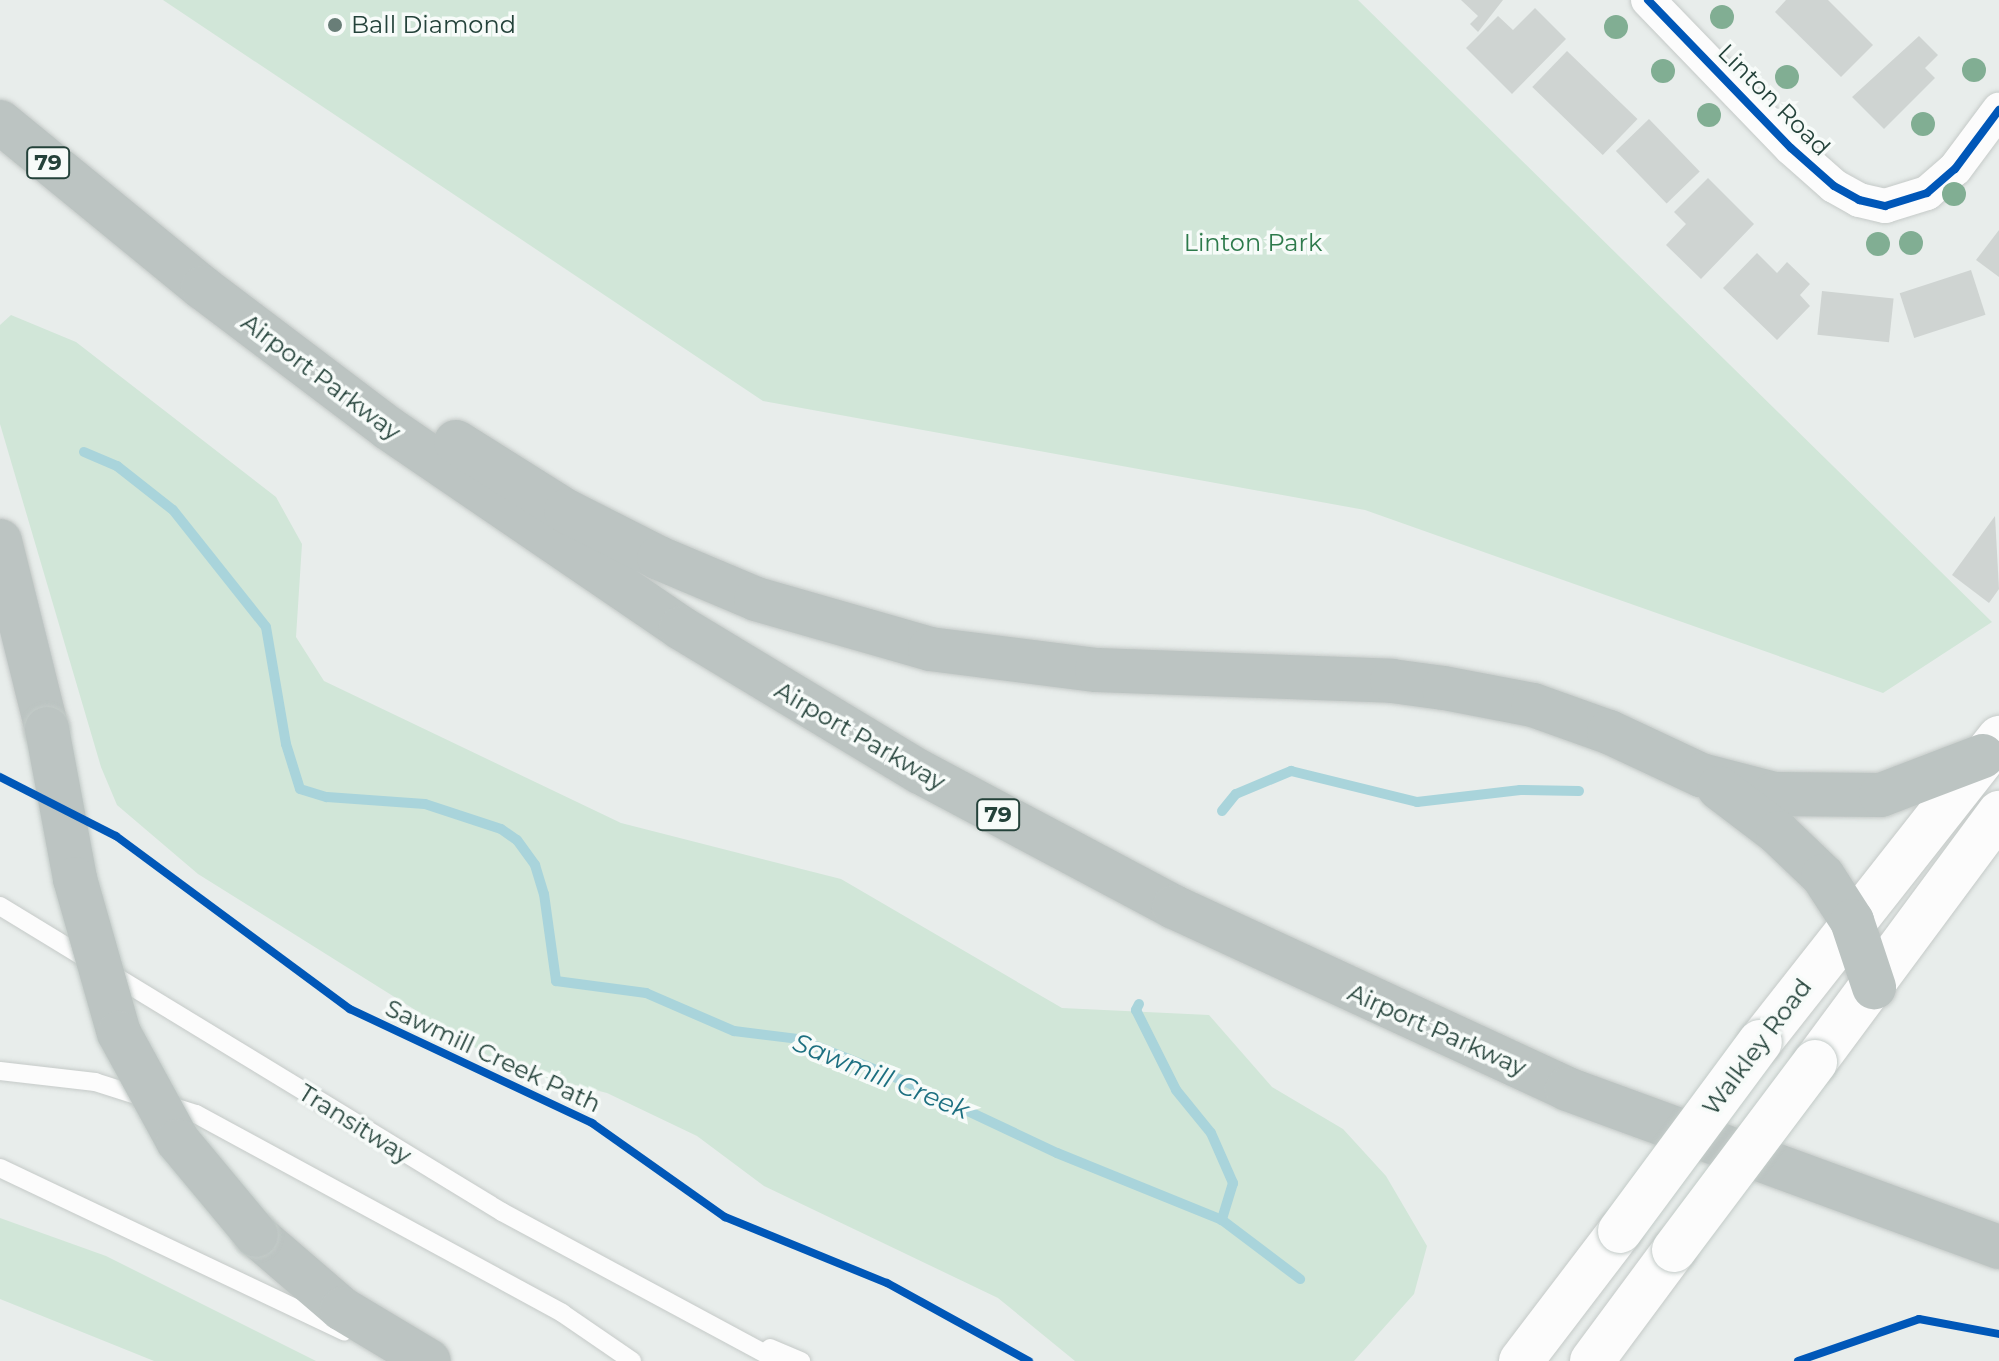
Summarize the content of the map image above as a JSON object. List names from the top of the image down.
{
  "streets": {
    "highway": ["79", "Airport Parkway"],
    "main road": ["Walkley Road"],
    "street": ["Linton Road"],
    "lane": ["Transitway"],
    "cycle path": ["Sawmill Creek Path"]
  },
  "water": ["Sawmill Creek"],
  "parks": ["Linton Park"],
  "places": ["Ball Diamond"]
}
